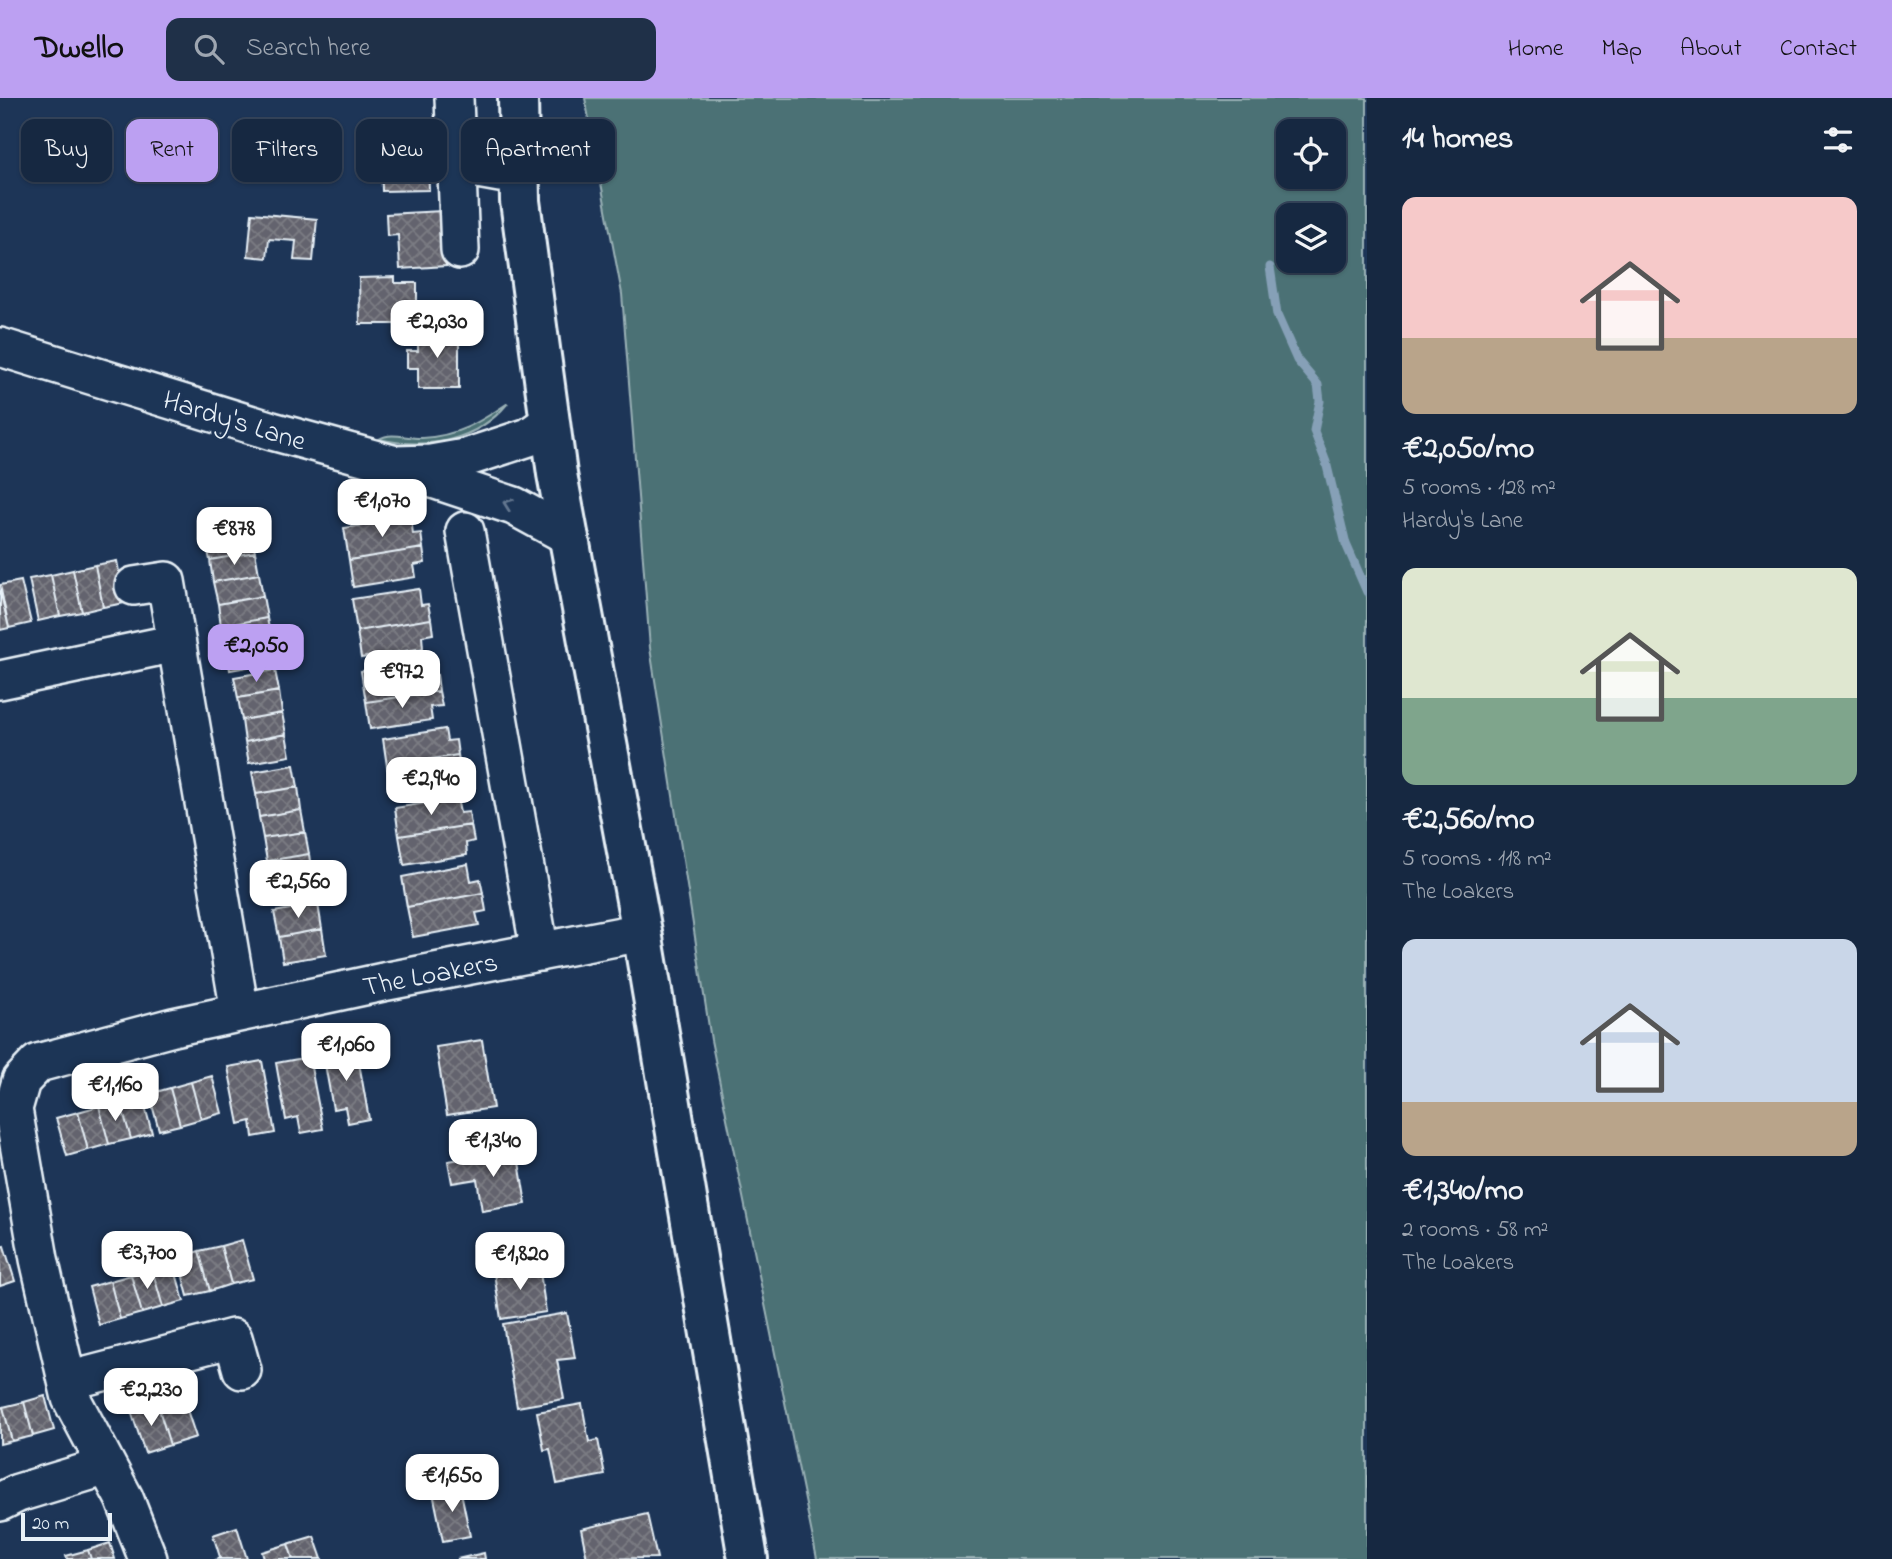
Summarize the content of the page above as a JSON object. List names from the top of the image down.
{
  "streets": {
    "street": ["Hardy's Lane", "The Loakers"]
  },
  "scale_bar": "20 m",
  "page": {
    "header": "Dwello",
    "search": "Search here",
    "nav": [
      "Home",
      "Map",
      "About",
      "Contact"
    ],
    "heading": "14 homes",
    "chip": [
      "Buy",
      "Rent",
      "Filters",
      "New",
      "Apartment"
    ],
    "list": [
      {
        "name": "€2,050/mo",
        "note": "5 rooms · 128 m² · Hardy's Lane"
      },
      {
        "name": "€2,560/mo",
        "note": "5 rooms · 118 m² · The Loakers"
      },
      {
        "name": "€1,340/mo",
        "note": "2 rooms · 58 m² · The Loakers"
      }
    ],
    "price": [
      "€2,030",
      "€1,070",
      "€878",
      "€2,050",
      "€972",
      "€2,940",
      "€2,560",
      "€1,060",
      "€1,160",
      "€1,340",
      "€3,700",
      "€1,820",
      "€2,230",
      "€1,650"
    ],
    "scale": "20 m"
  }
}
